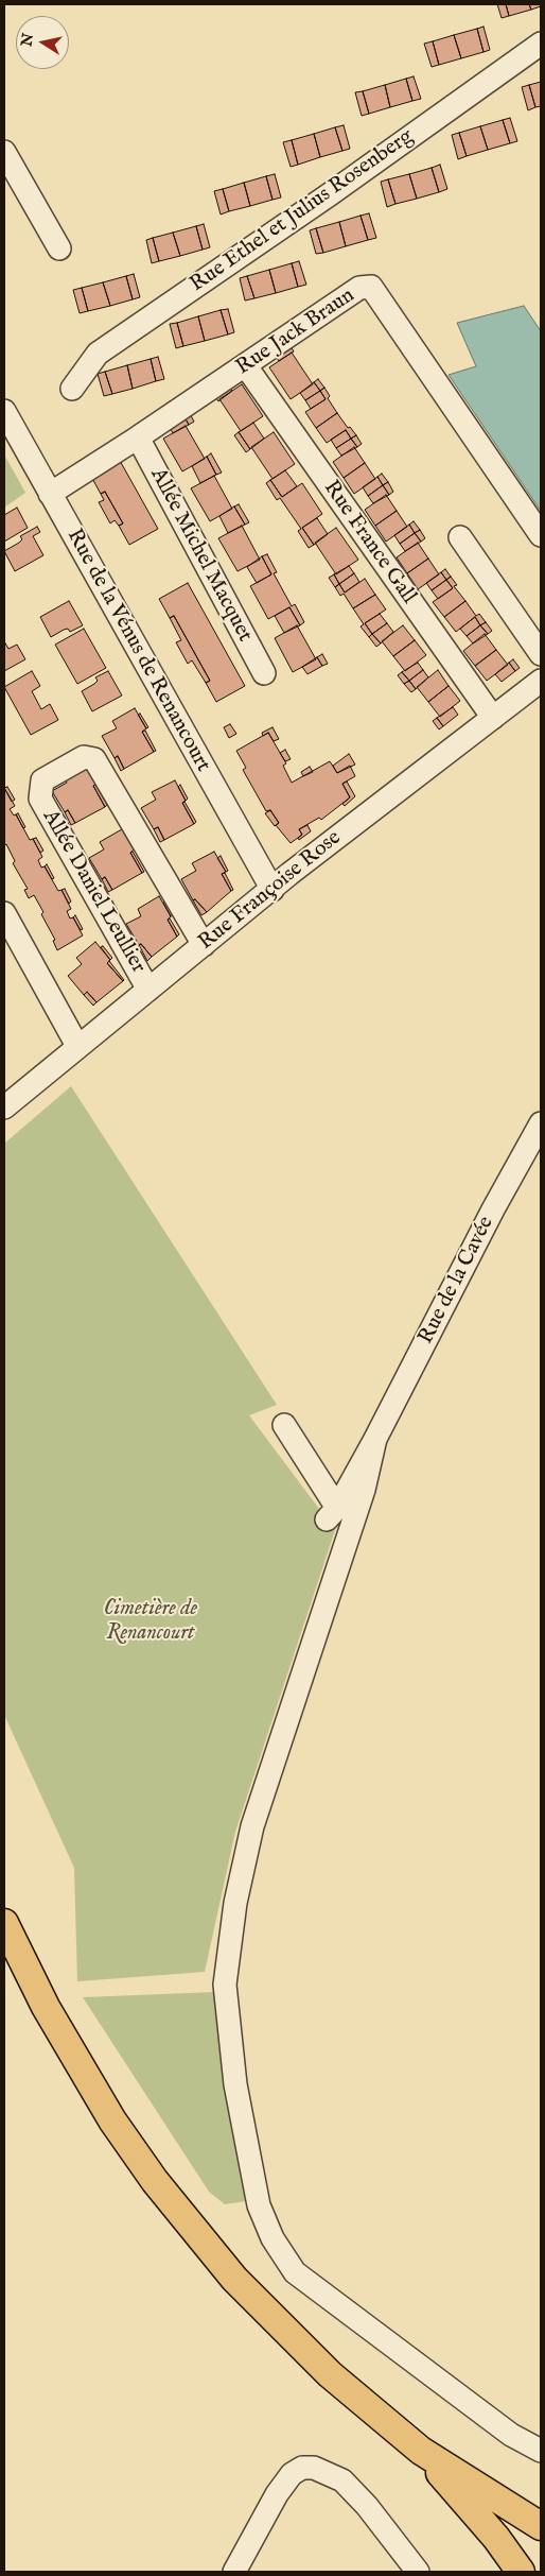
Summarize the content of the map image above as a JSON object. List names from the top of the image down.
{
  "streets": {
    "street": [
      "Rue Ethel et Julius Rosenberg",
      "Rue Jack Braun",
      "Rue France Gall",
      "Allée Michel Macquet",
      "Rue de la Vénus de Renancourt",
      "Rue Françoise Rose",
      "Allée Daniel Leullier",
      "Rue de la Cavée"
    ]
  },
  "crossings": [
    ["Rue Jack Braun", "Rue France Gall"],
    ["Rue Jack Braun", "Allée Michel Macquet"],
    ["Rue Jack Braun", "Rue de la Vénus de Renancourt"],
    ["Rue France Gall", "Rue Françoise Rose"],
    ["Rue de la Vénus de Renancourt", "Rue Françoise Rose"],
    ["Rue Françoise Rose", "Allée Daniel Leullier"]
  ],
  "parks": ["Cimetière de Renancourt"],
  "north": "left"
}
